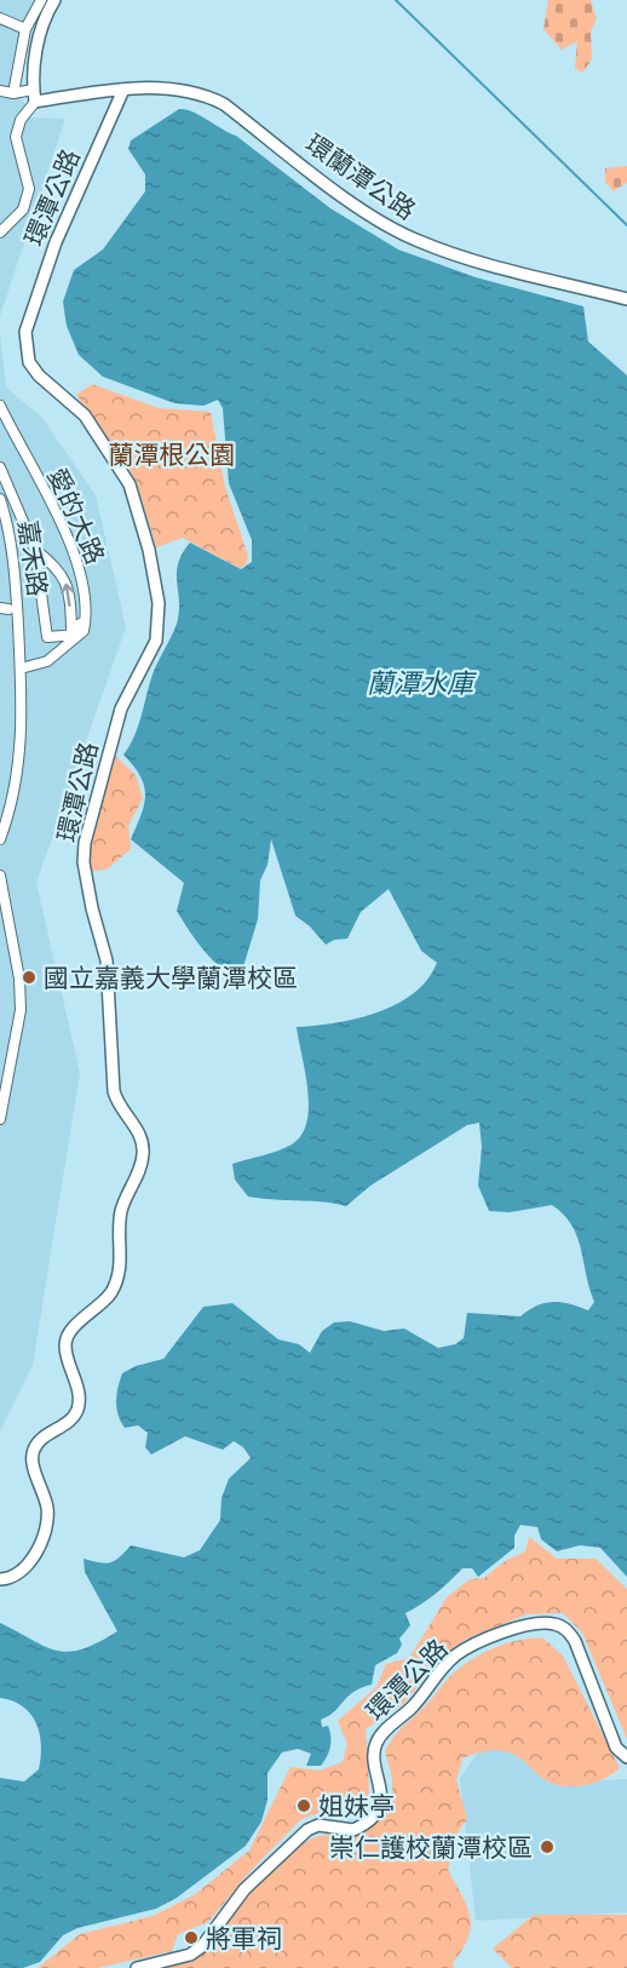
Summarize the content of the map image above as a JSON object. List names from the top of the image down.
{
  "streets": {
    "street": [
      "環蘭潭公路",
      "環潭公路",
      "愛的大路",
      "嘉禾路"
    ]
  },
  "crossings": [
    ["環蘭潭公路", "環潭公路"]
  ],
  "water": ["蘭潭水庫"],
  "parks": ["蘭潭根公園"],
  "places": [
    "國立嘉義大學蘭潭校區",
    "姐妹亭",
    "崇仁護校蘭潭校區",
    "將軍祠"
  ]
}
